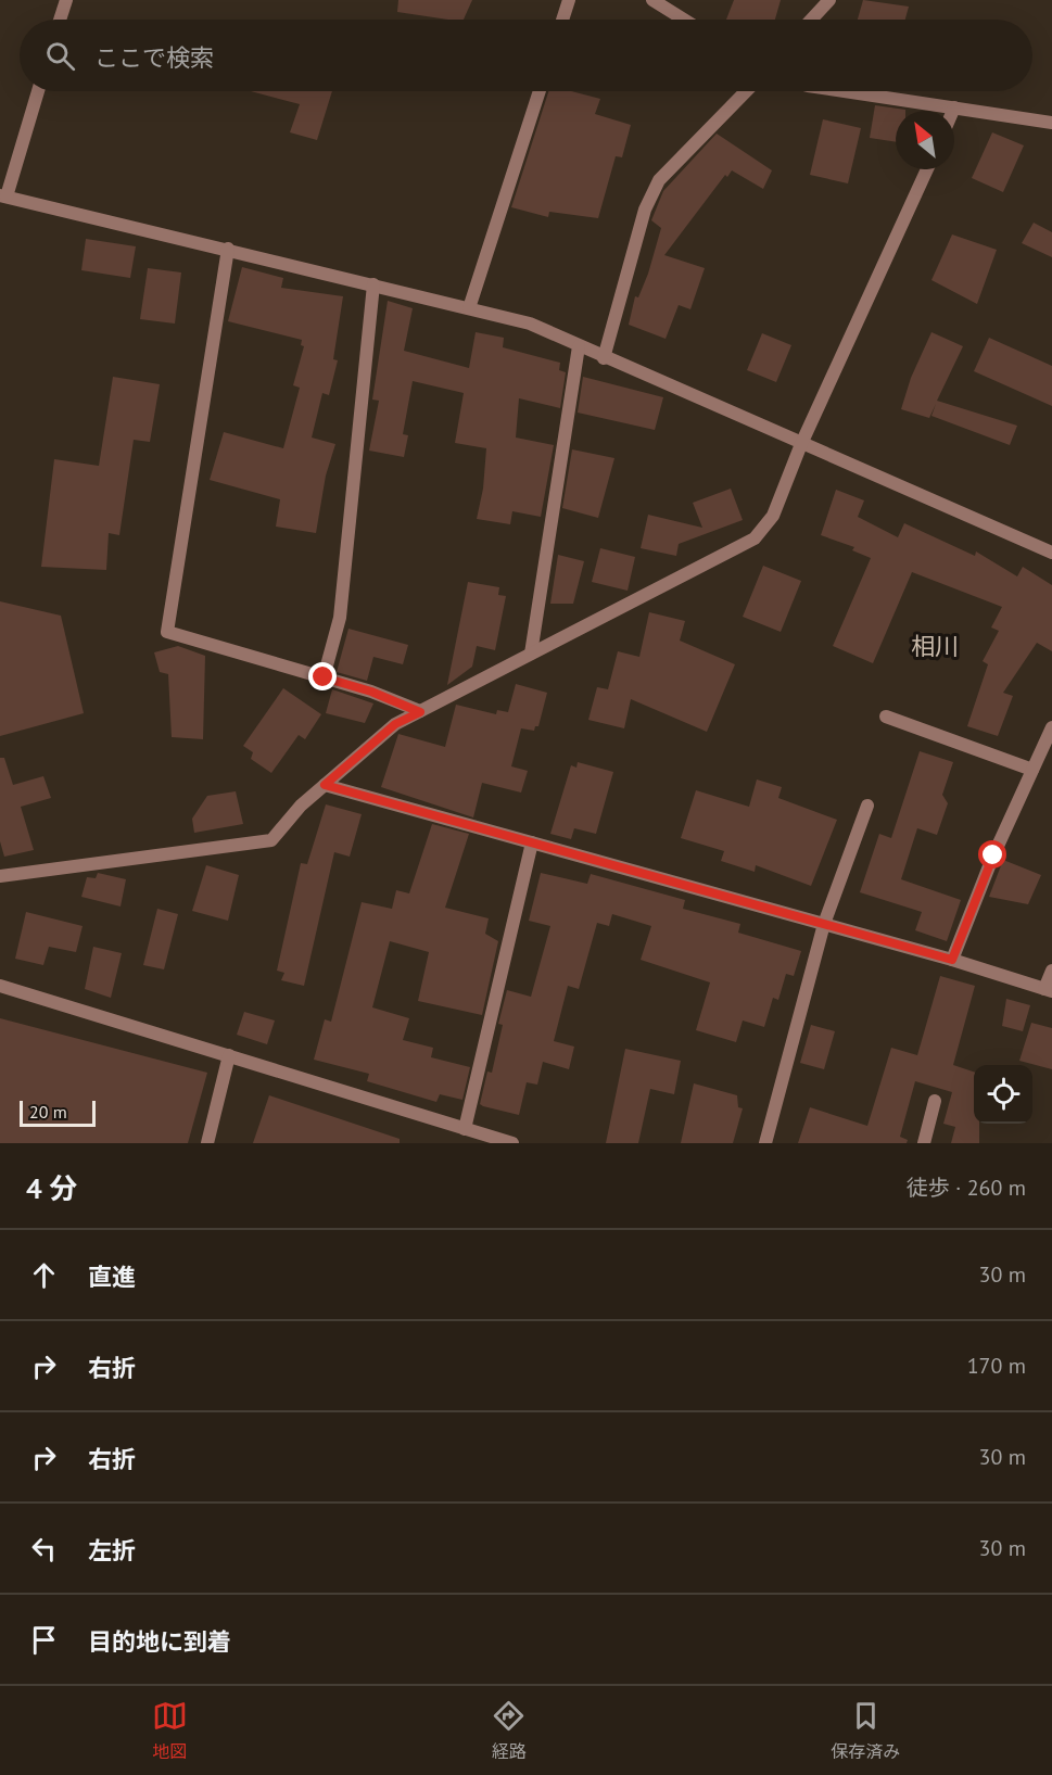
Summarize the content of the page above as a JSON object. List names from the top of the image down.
{
  "districts": ["相川"],
  "scale_bar": "20 m",
  "north": "top left",
  "page": {
    "search": "ここで検索",
    "scale": "20 m",
    "heading": ["4 分", "徒歩 · 260 m"],
    "list": [
      ["直進", "30 m"],
      ["右折", "170 m"],
      ["右折", "30 m"],
      ["左折", "30 m"],
      "目的地に到着"
    ],
    "nav": ["地図", "経路", "保存済み"]
  }
}
